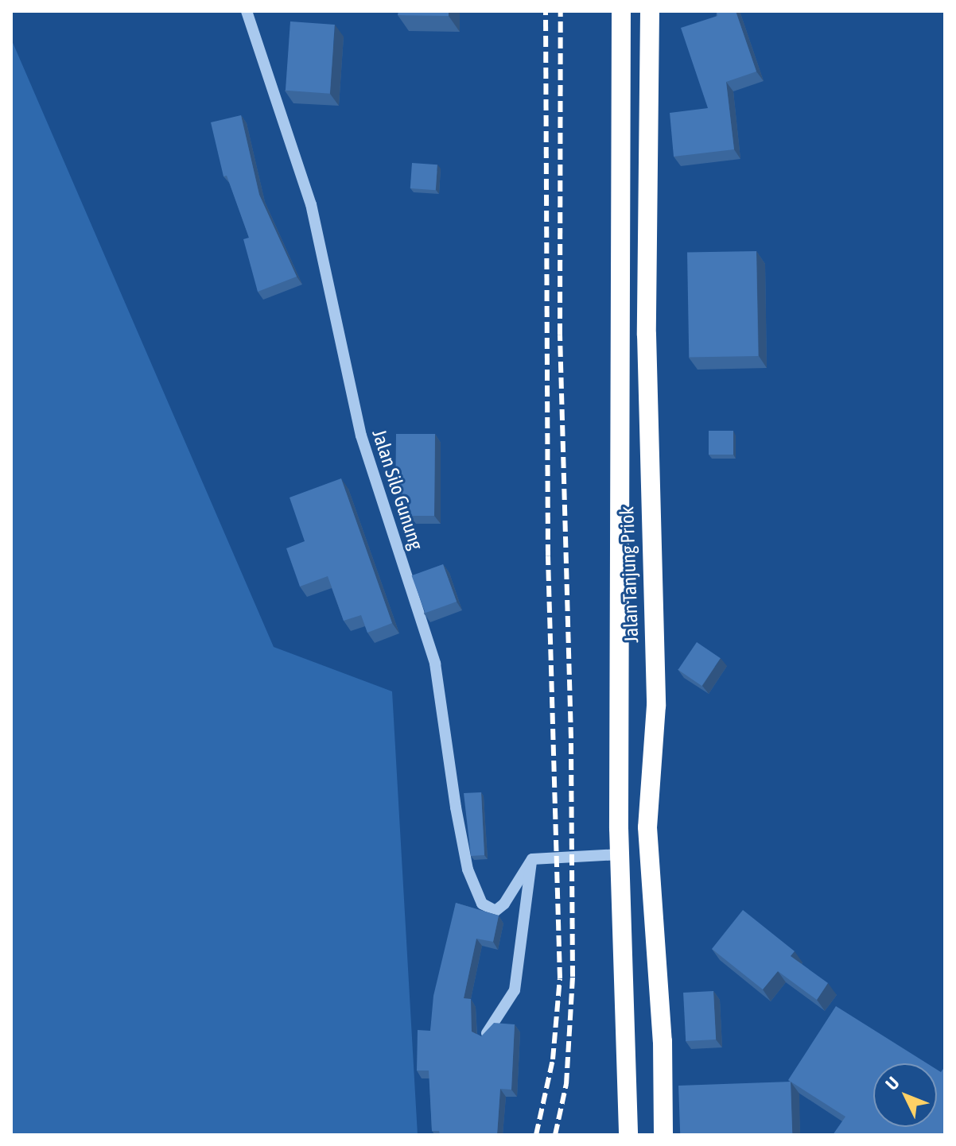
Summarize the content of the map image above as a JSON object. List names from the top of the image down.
{
  "streets": {
    "highway": ["Jalan Tanjung Priok"],
    "street": ["Jalan Silo Gunung"]
  },
  "north": "top left"
}
